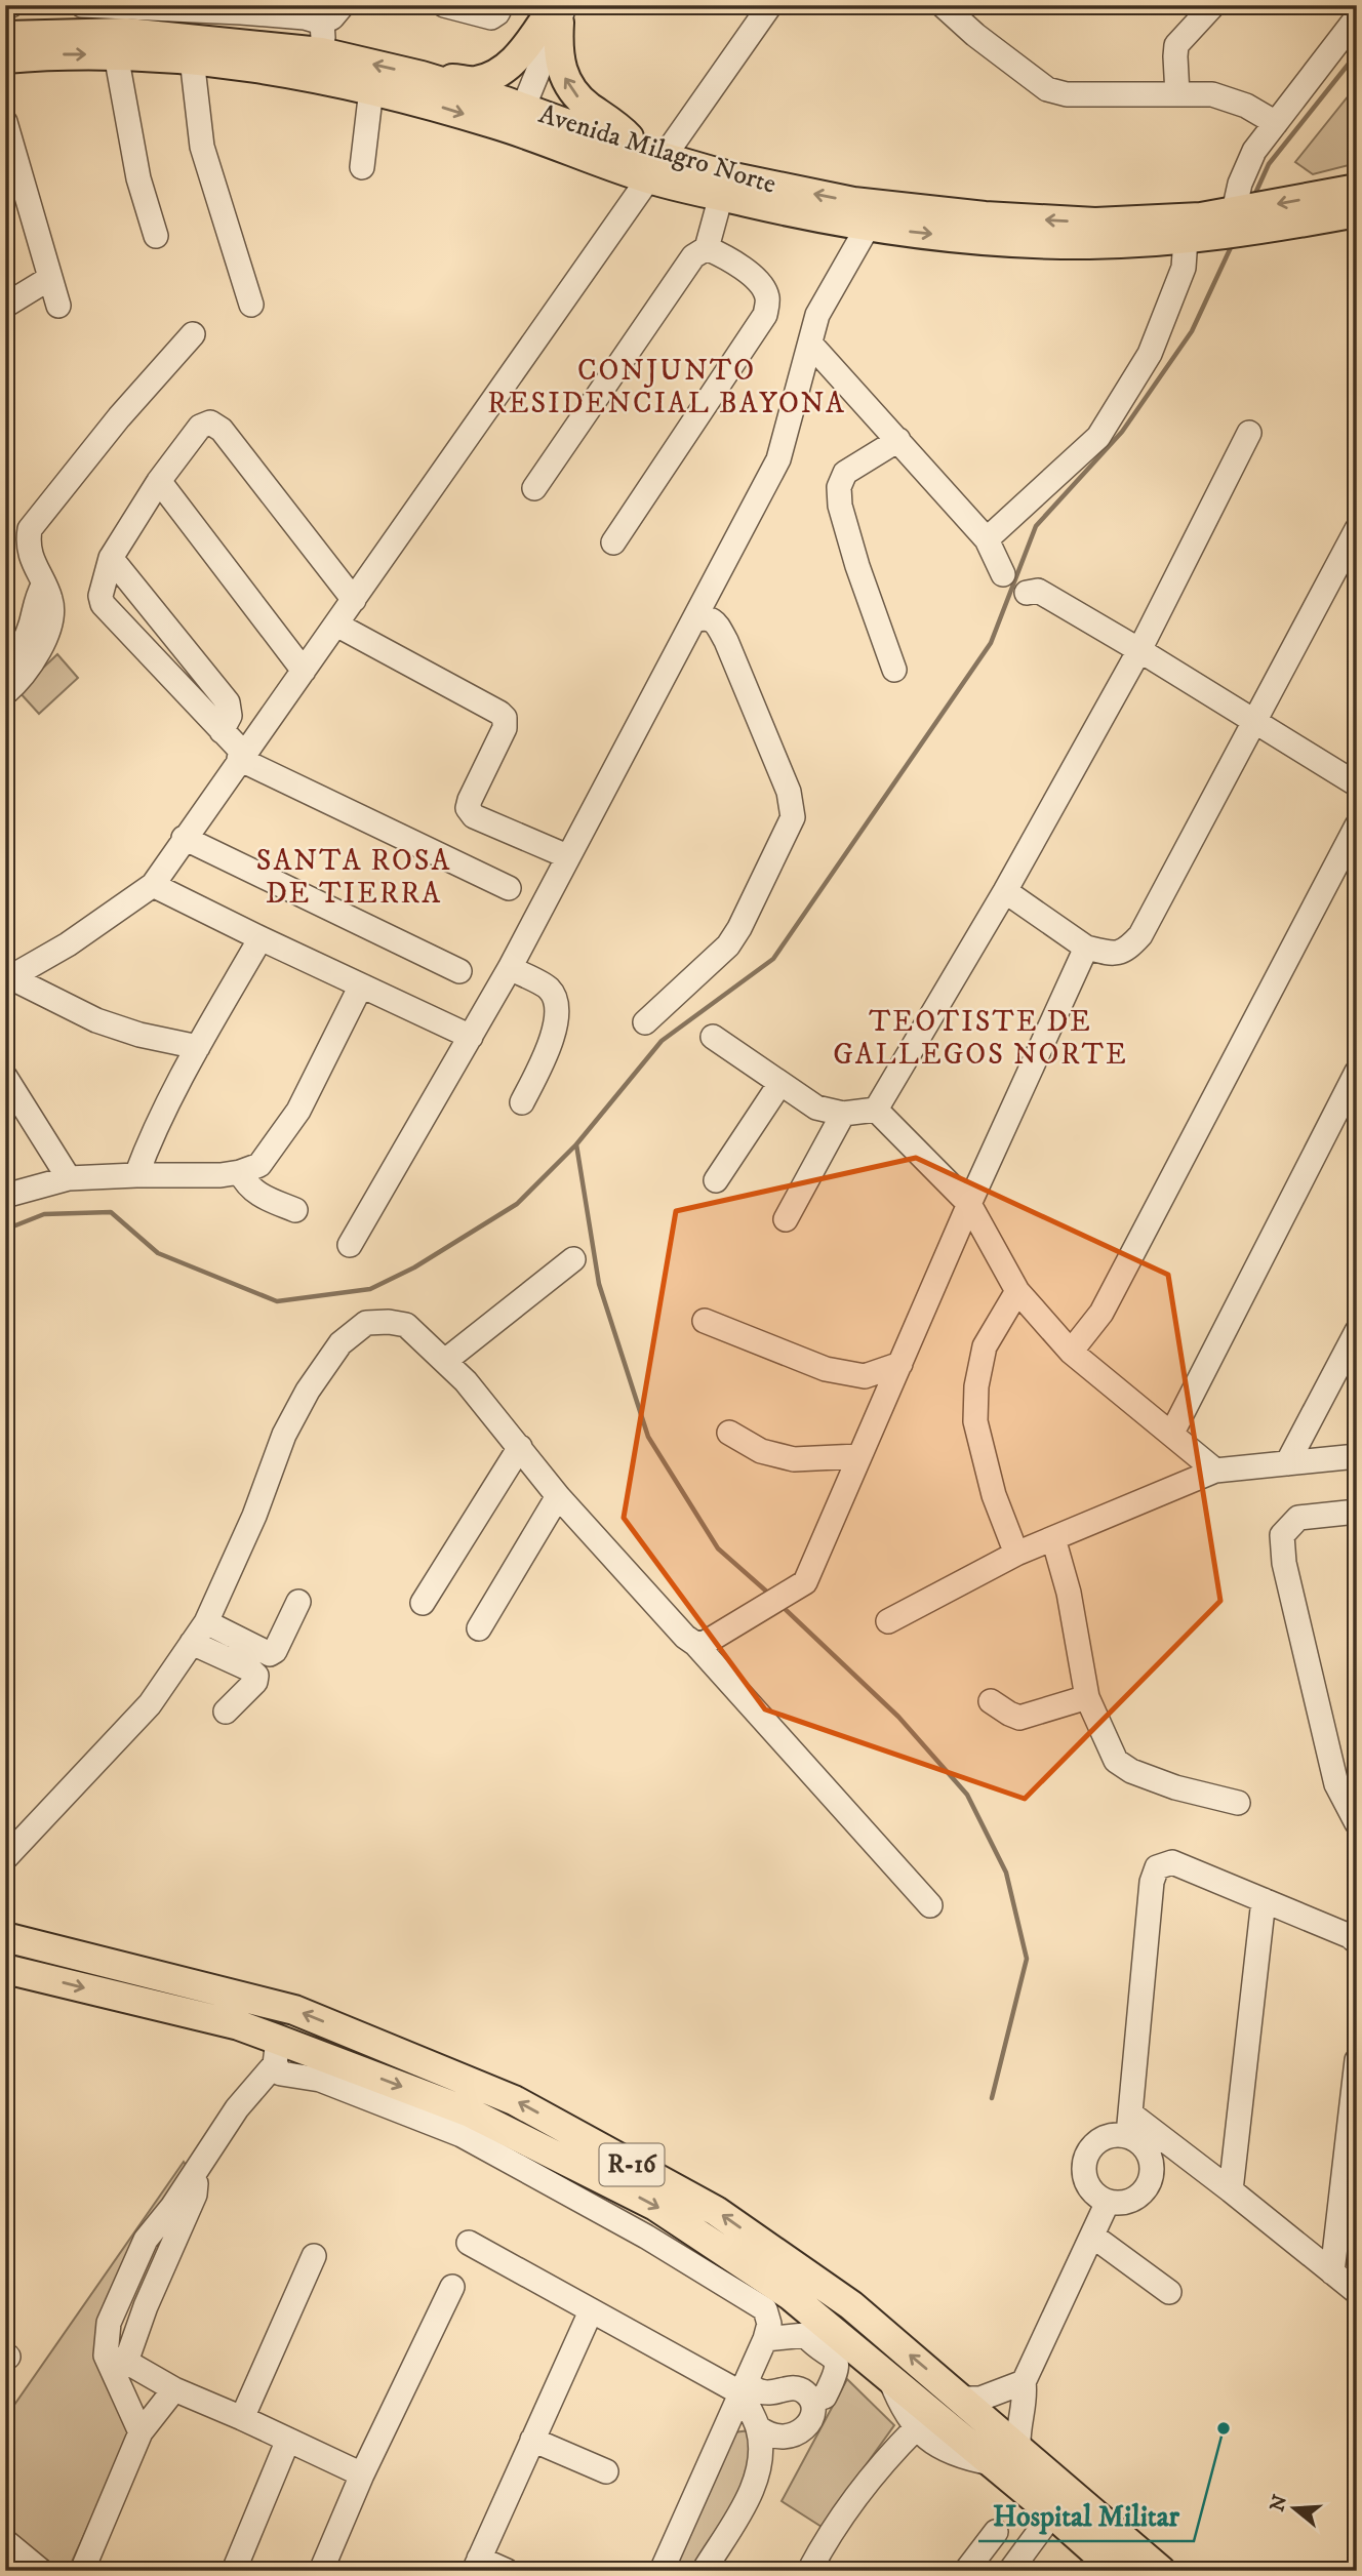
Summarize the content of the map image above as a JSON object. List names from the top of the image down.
{
  "streets": {
    "main road": ["Avenida Milagro Norte", "R-16"]
  },
  "districts": ["CONJUNTO RESIDENCIAL BAYONA", "SANTA ROSA DE TIERRA", "TEOTISTE DE GALLEGOS NORTE"],
  "places": ["Hospital Militar"],
  "north": "left"
}
